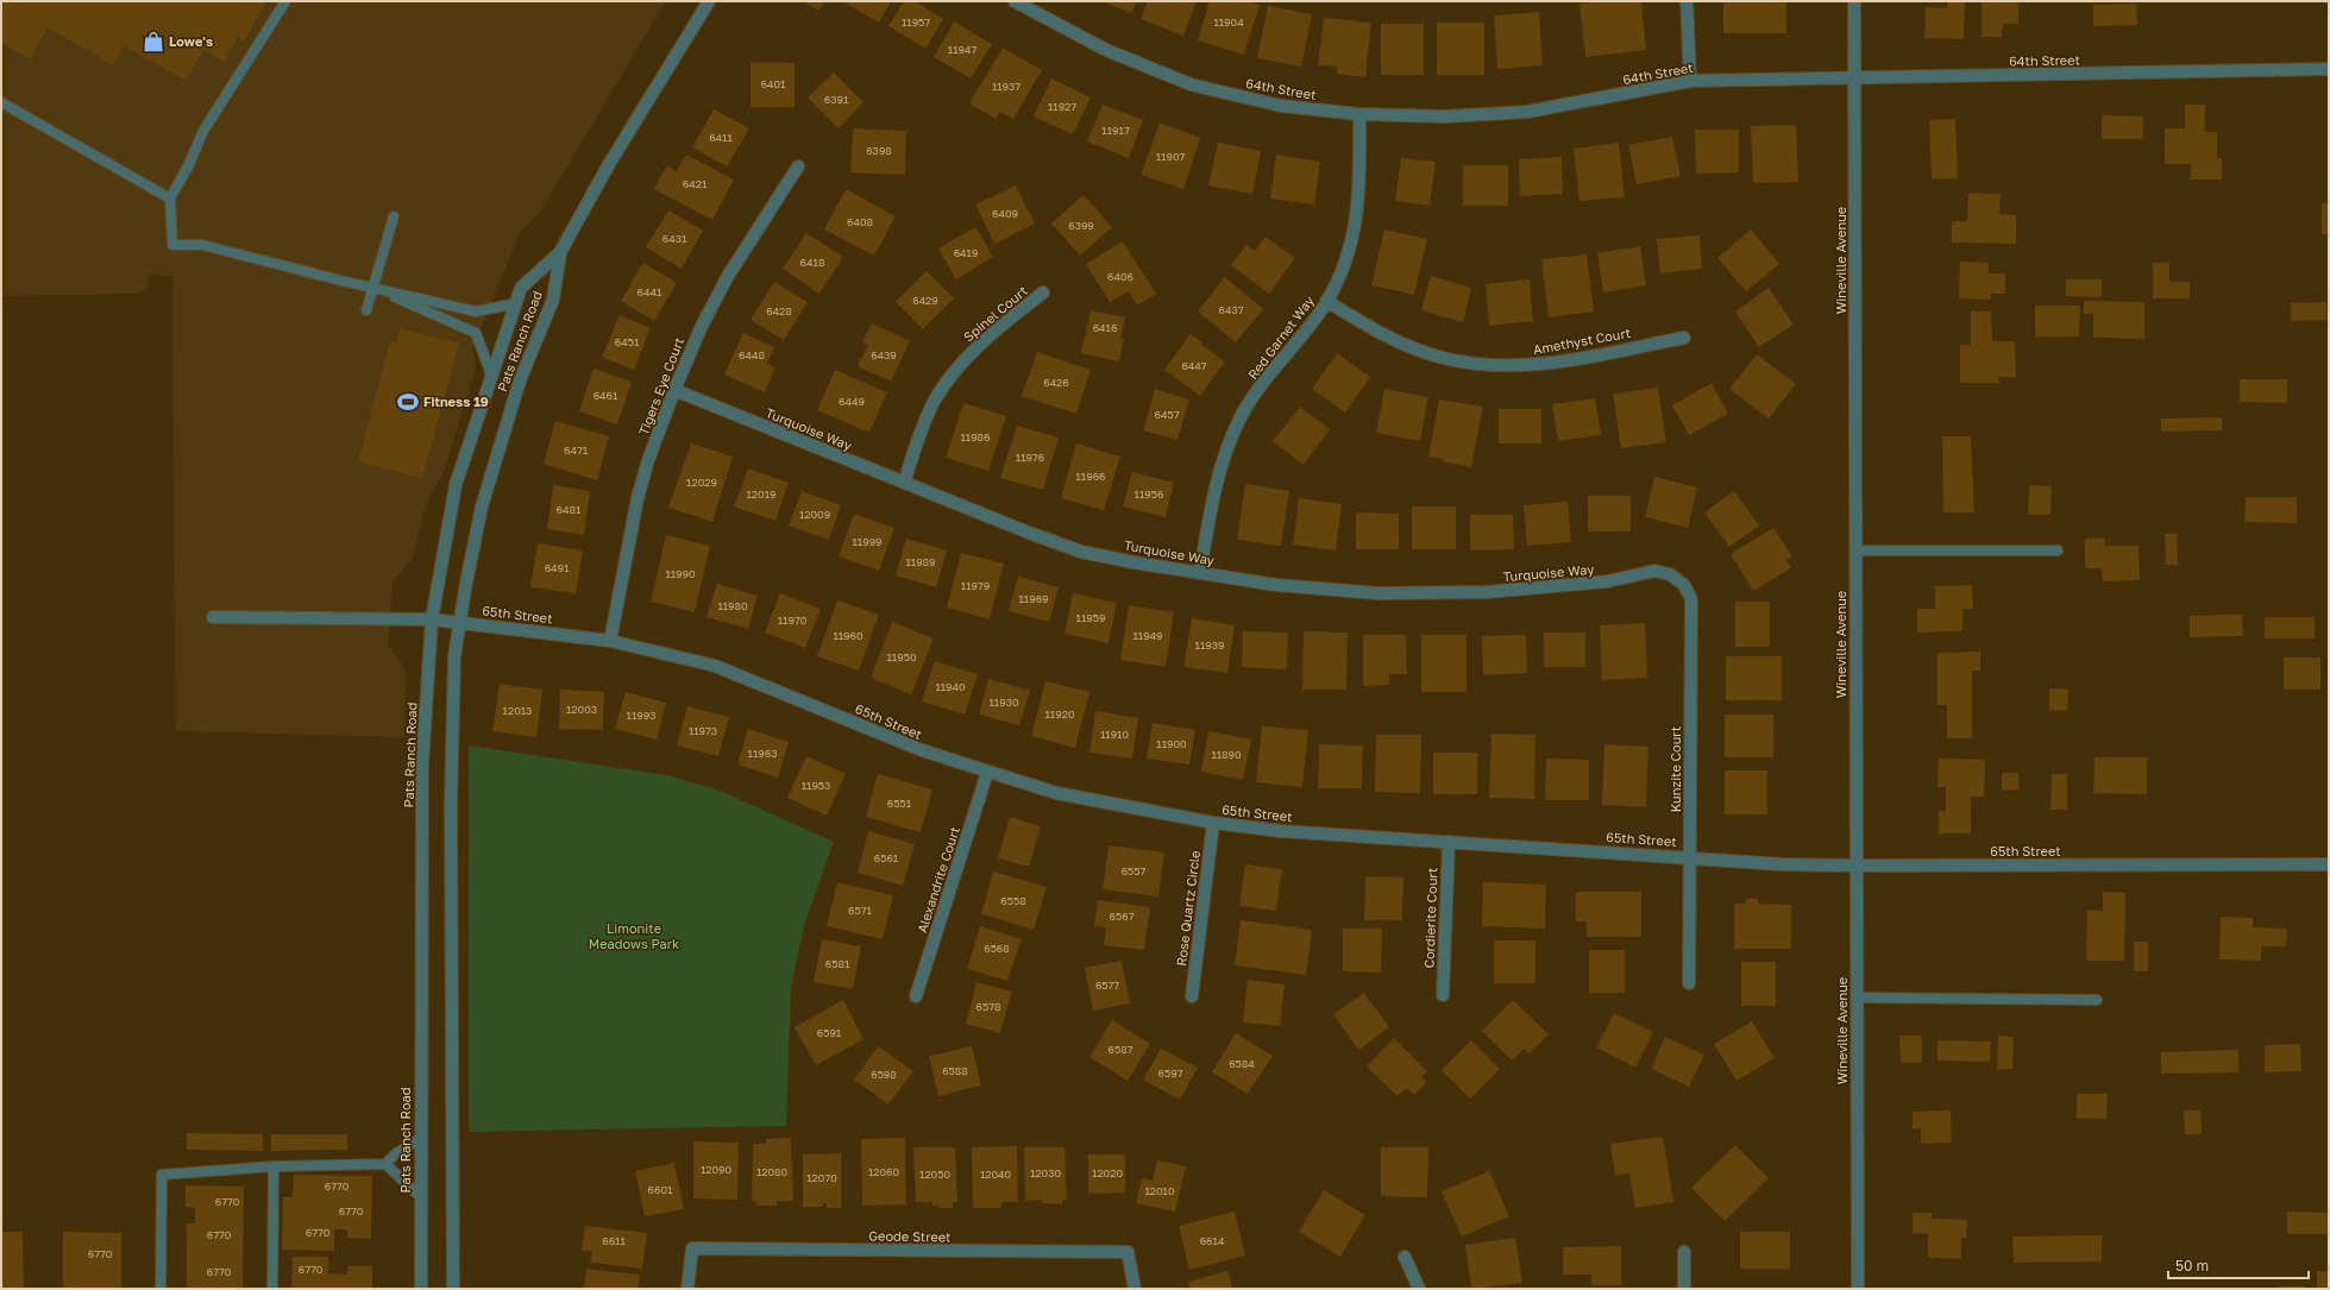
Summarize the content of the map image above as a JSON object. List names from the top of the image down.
{
  "streets": {
    "street": [
      "64th Street",
      "Wineville Avenue",
      "Spinel Court",
      "Red Garnet Way",
      "Pats Ranch Road",
      "Amethyst Court",
      "Tigers Eye Court",
      "Turquoise Way",
      "65th Street",
      "Kunzite Court",
      "Alexandrite Court",
      "Rose Quartz Circle",
      "Cordierite Court",
      "Geode Street"
    ]
  },
  "crossings": [
    ["64th Street", "Wineville Avenue"],
    ["64th Street", "Red Garnet Way"],
    ["Wineville Avenue", "65th Street"],
    ["Spinel Court", "Turquoise Way"],
    ["Red Garnet Way", "Amethyst Court"],
    ["Red Garnet Way", "Turquoise Way"],
    ["Pats Ranch Road", "65th Street"],
    ["Tigers Eye Court", "Turquoise Way"],
    ["Tigers Eye Court", "65th Street"],
    ["Turquoise Way", "Kunzite Court"],
    ["65th Street", "Kunzite Court"],
    ["65th Street", "Alexandrite Court"],
    ["65th Street", "Rose Quartz Circle"],
    ["65th Street", "Cordierite Court"]
  ],
  "parks": ["Limonite Meadows Park"],
  "places": {
    "shop": ["Lowe's"],
    "sports": ["Fitness 19"]
  },
  "house_numbers": [
    "11957",
    "11904",
    "11947",
    "6401",
    "11937",
    "6391",
    "11927",
    "11917",
    "6411",
    "6398",
    "11907",
    "6421",
    "6409",
    "6408",
    "6399",
    "6431",
    "6419",
    "6418",
    "6406",
    "6441",
    "6429",
    "6437",
    "6428",
    "6416",
    "6451",
    "6448",
    "6439",
    "6447",
    "6426",
    "6461",
    "6449",
    "6457",
    "11986",
    "6471",
    "11976",
    "11966",
    "12029",
    "12019",
    "11956",
    "6481",
    "12009",
    "11999",
    "11989",
    "6491",
    "11990",
    "11979",
    "11969",
    "11980",
    "11959",
    "11970",
    "11960",
    "11949",
    "11939",
    "11950",
    "11940",
    "11930",
    "12003",
    "12013",
    "11920",
    "11993",
    "11973",
    "11910",
    "11900",
    "11963",
    "11890",
    "11953",
    "6551",
    "6561",
    "6557",
    "6558",
    "6571",
    "6567",
    "6568",
    "6581",
    "6577",
    "6578",
    "6591",
    "6587",
    "6584",
    "6588",
    "6597",
    "6598",
    "12090",
    "12080",
    "12060",
    "12030",
    "12020",
    "12050",
    "12040",
    "12070",
    "6770",
    "6601",
    "12010",
    "6770",
    "6770",
    "6770",
    "6770",
    "6611",
    "6614",
    "6770",
    "6770",
    "6770"
  ],
  "scale_bar": "50 m"
}
